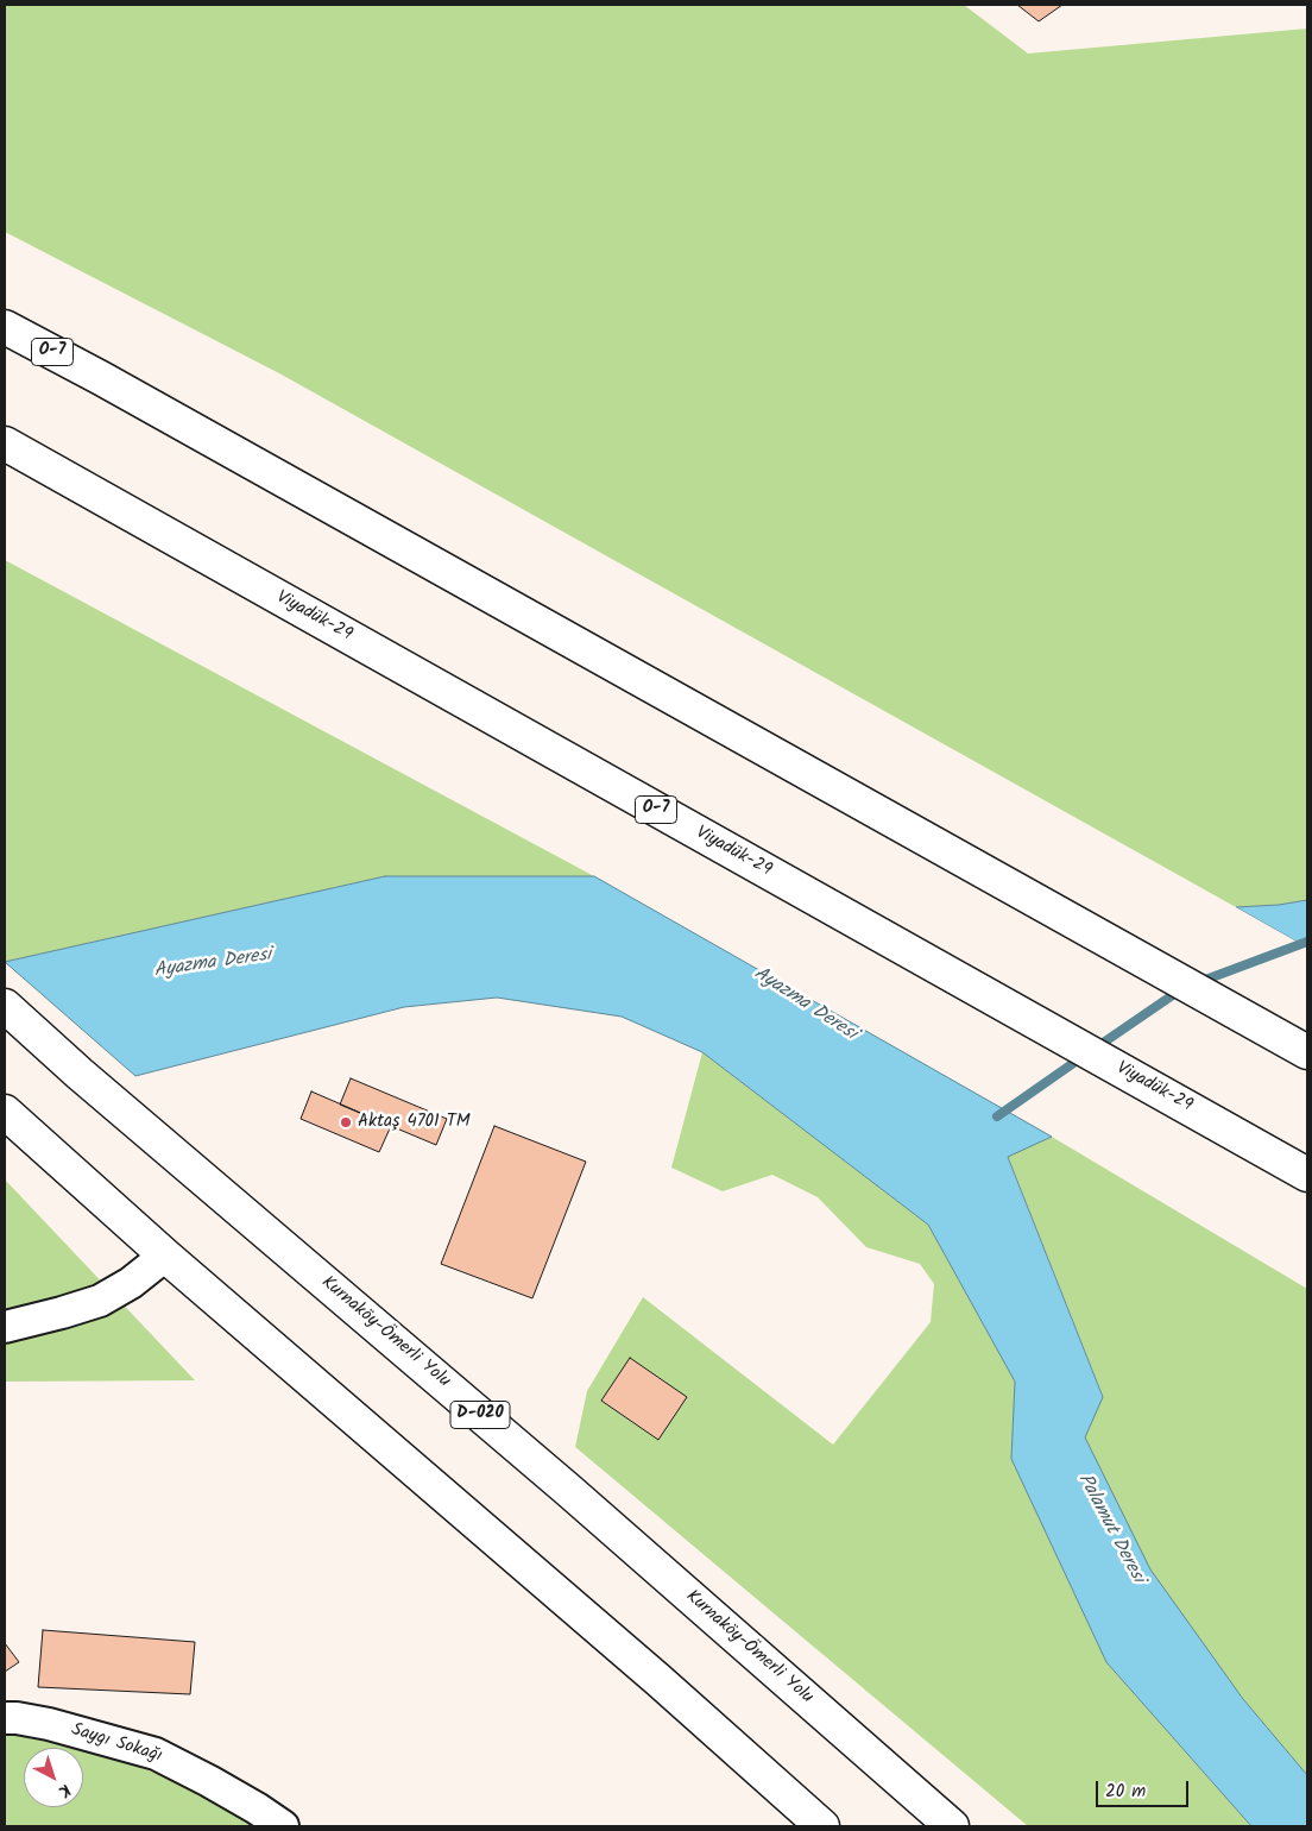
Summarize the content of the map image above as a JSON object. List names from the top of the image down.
{
  "streets": {
    "highway": [
      "O-7",
      "Viyadük-29",
      "Kurnaköy-Ömerli Yolu",
      "D-020"
    ],
    "street": ["Saygı Sokağı"]
  },
  "water": ["Ayazma Deresi", "Palamut Deresi"],
  "places": ["Aktaş 4701 TM"],
  "scale_bar": "20 m",
  "north": "bottom right"
}
